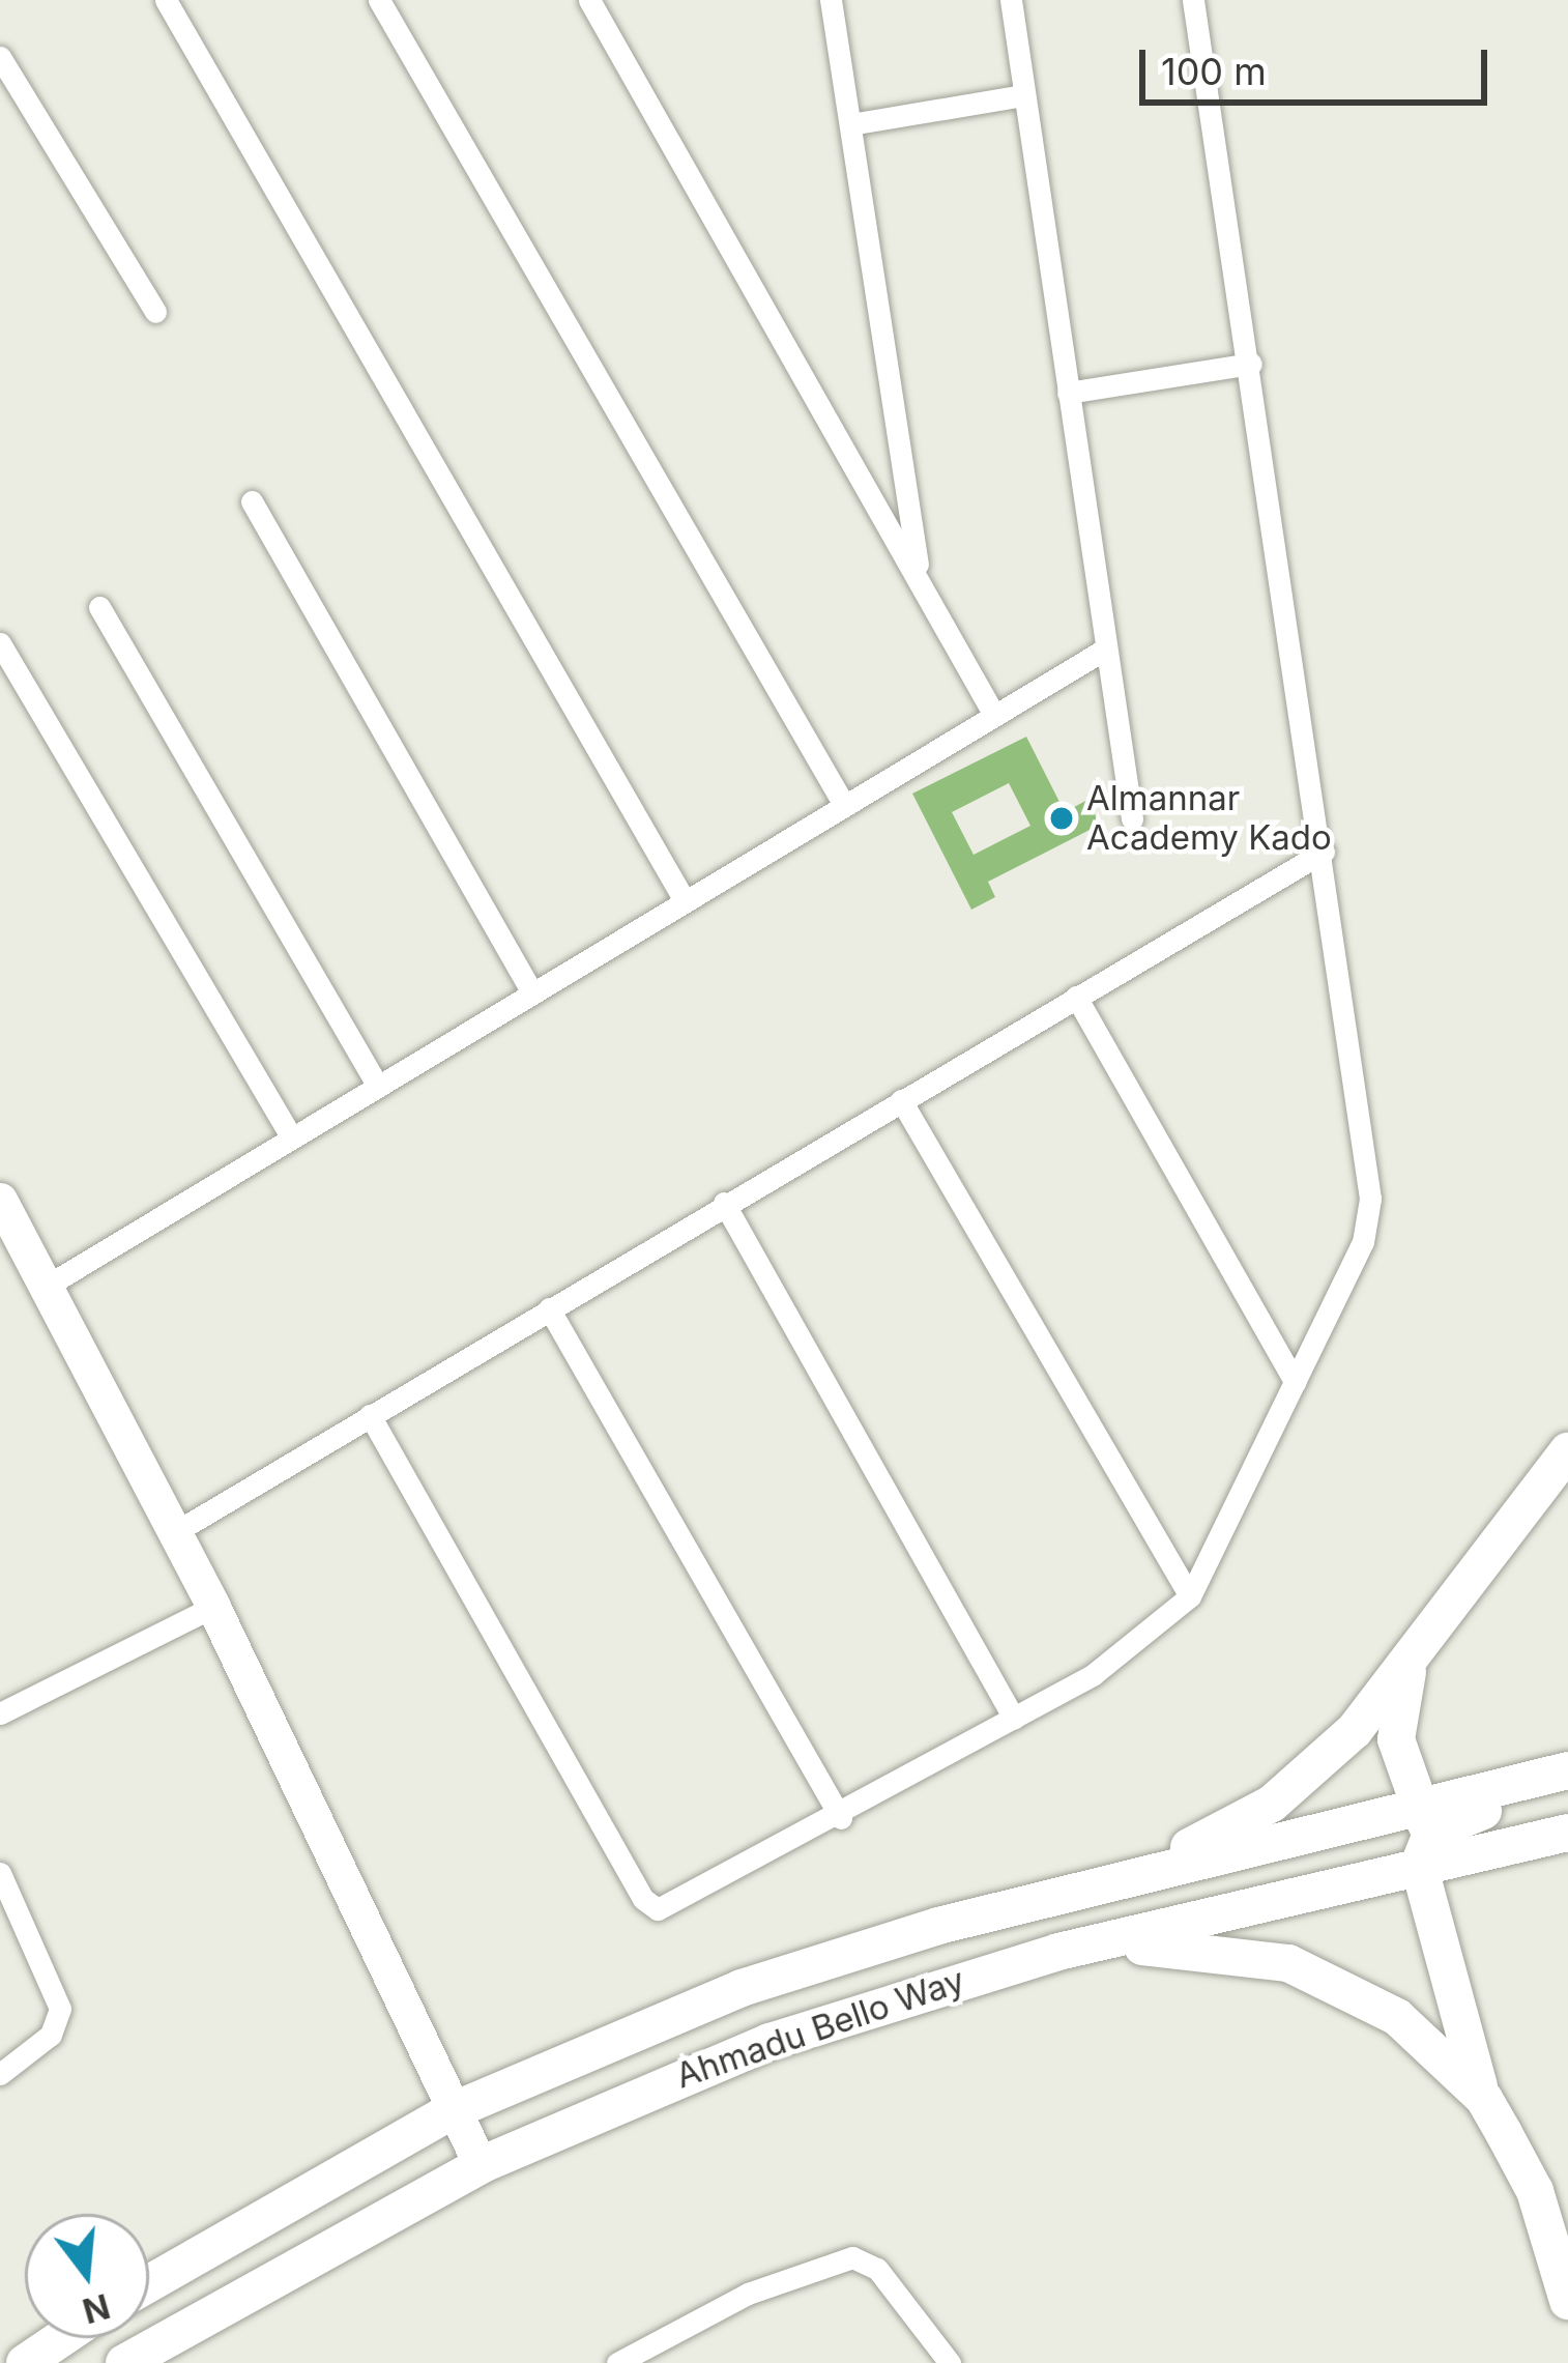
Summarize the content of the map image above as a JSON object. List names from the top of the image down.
{
  "streets": {
    "main road": ["Ahmadu Bello Way"]
  },
  "places": ["Almannar Academy Kado"],
  "scale_bar": "100 m",
  "north": "bottom"
}
